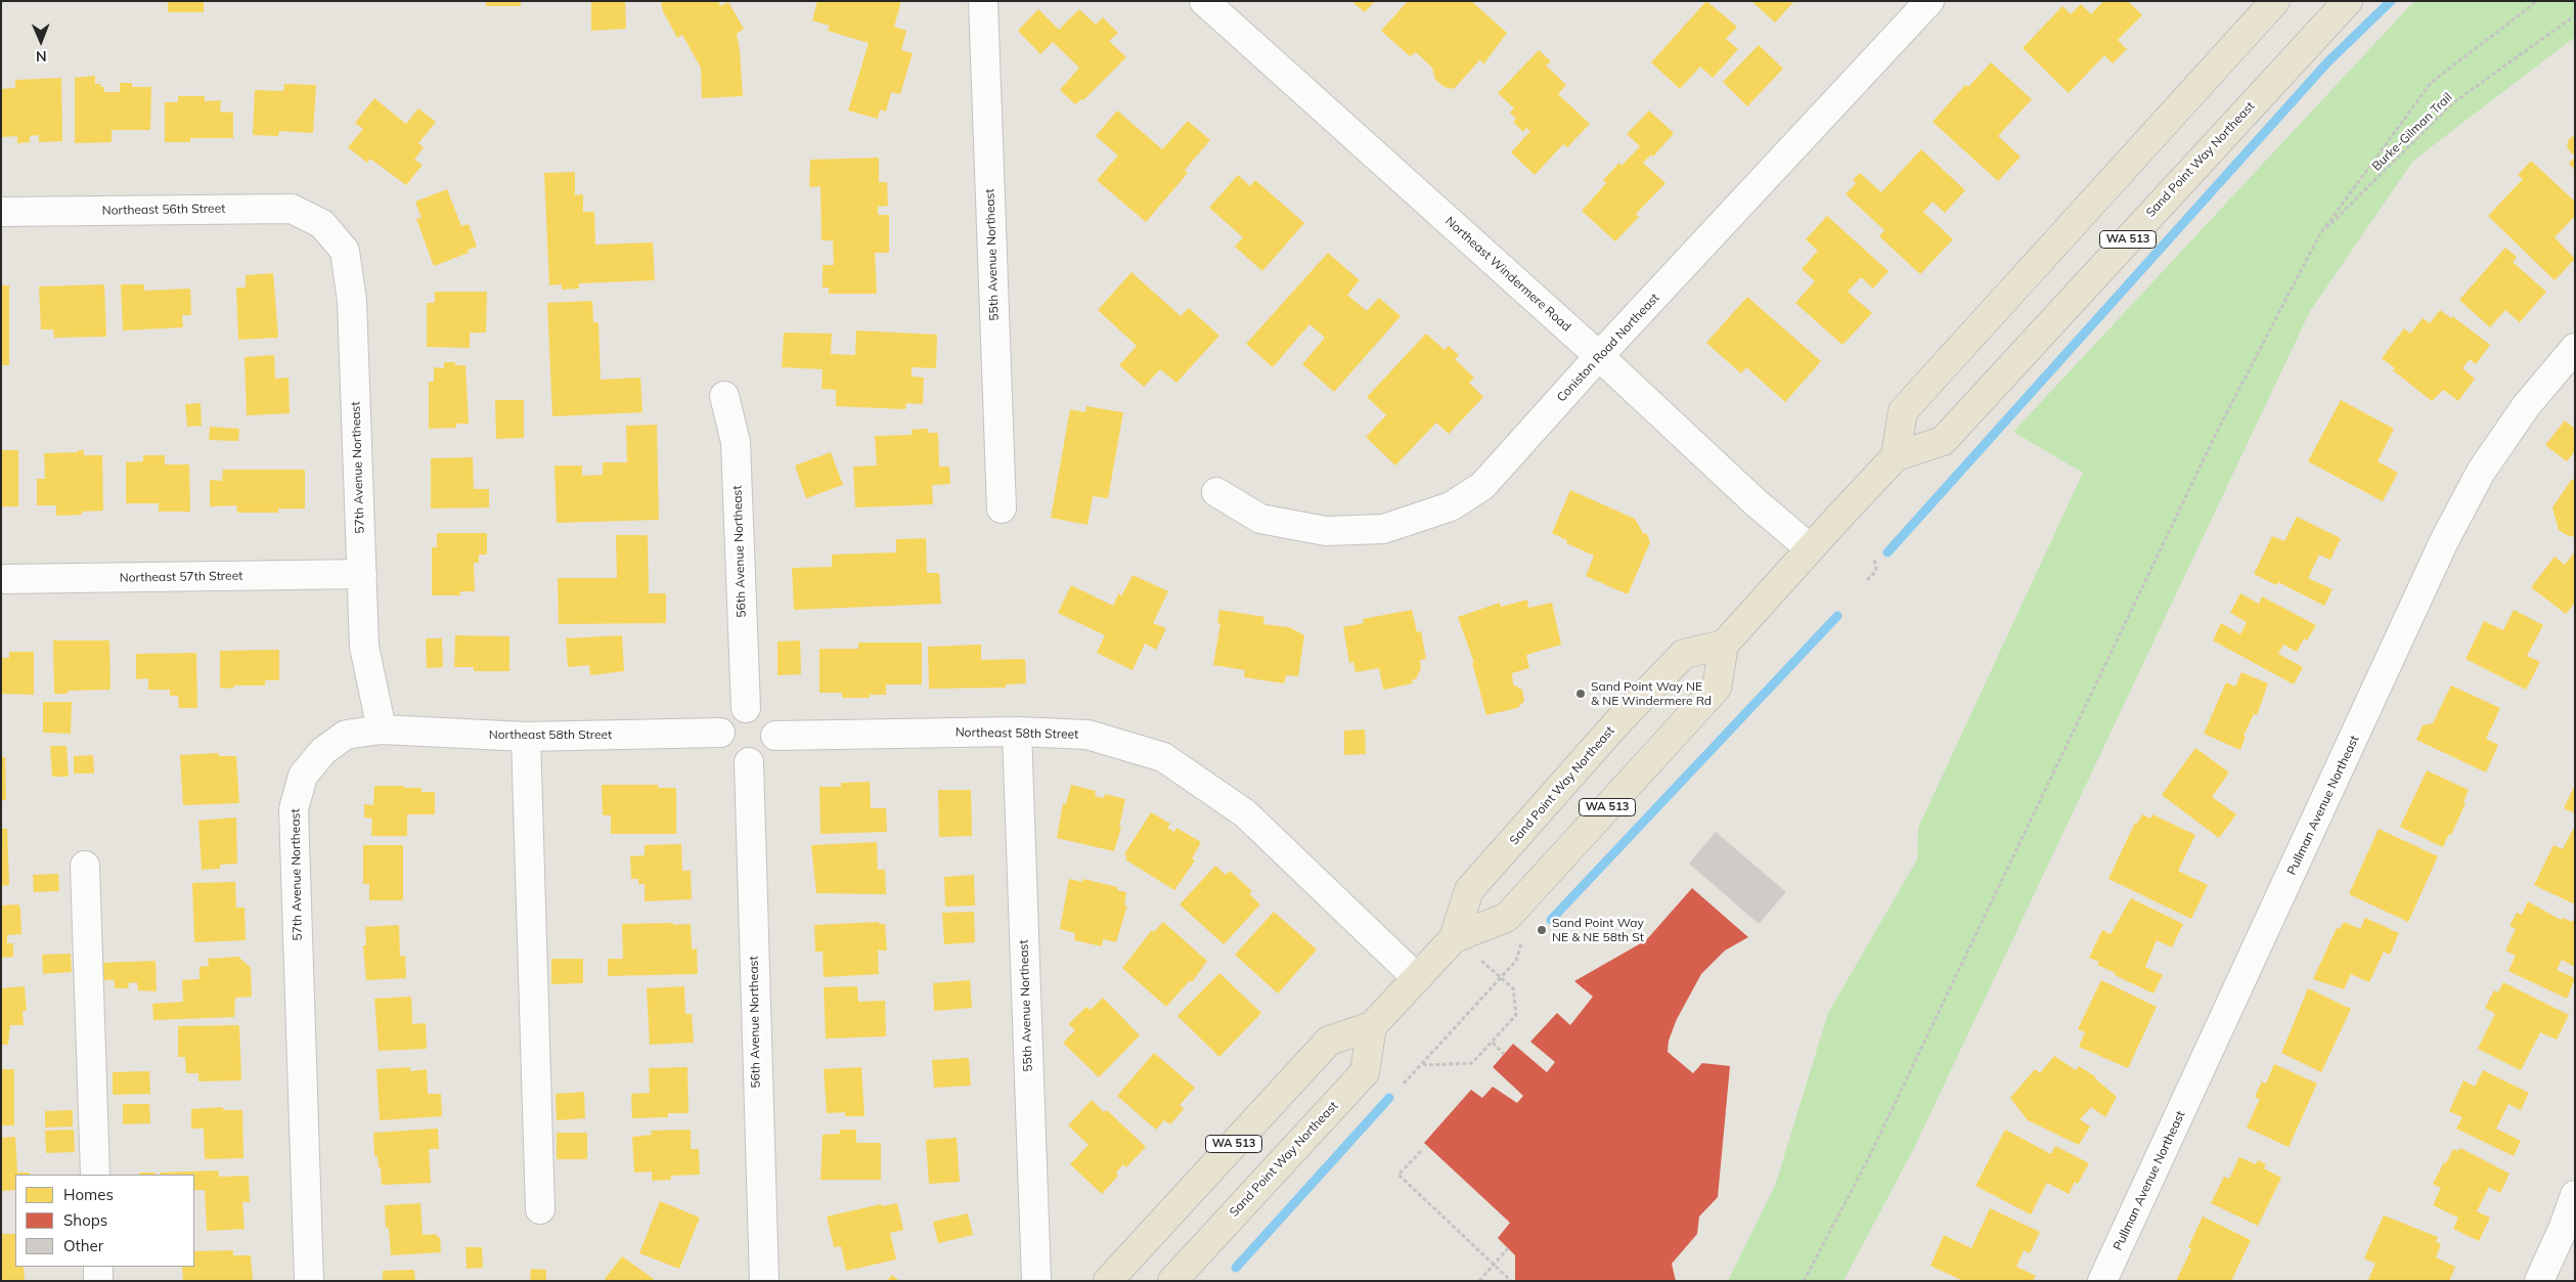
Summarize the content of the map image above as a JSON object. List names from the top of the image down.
{
  "streets": {
    "main road": ["Sand Point Way Northeast", "WA 513"],
    "street": [
      "Northeast 56th Street",
      "55th Avenue Northeast",
      "Northeast Windermere Road",
      "Coniston Road Northeast",
      "57th Avenue Northeast",
      "56th Avenue Northeast",
      "Northeast 57th Street",
      "Northeast 58th Street",
      "Pullman Avenue Northeast"
    ],
    "path": ["Burke-Gilman Trail"]
  },
  "crossings": [
    ["Sand Point Way Northeast", "Northeast Windermere Road"],
    ["Sand Point Way Northeast", "Northeast 58th Street"],
    ["Northeast 56th Street", "57th Avenue Northeast"],
    ["55th Avenue Northeast", "Northeast 58th Street"],
    ["Northeast Windermere Road", "Coniston Road Northeast"],
    ["57th Avenue Northeast", "Northeast 57th Street"],
    ["57th Avenue Northeast", "Northeast 58th Street"],
    ["56th Avenue Northeast", "Northeast 58th Street"]
  ],
  "places": ["Sand Point Way NE & NE Windermere Rd", "Sand Point Way NE & NE 58th St"],
  "legend": ["Homes", "Shops", "Other"],
  "north": "bottom"
}
